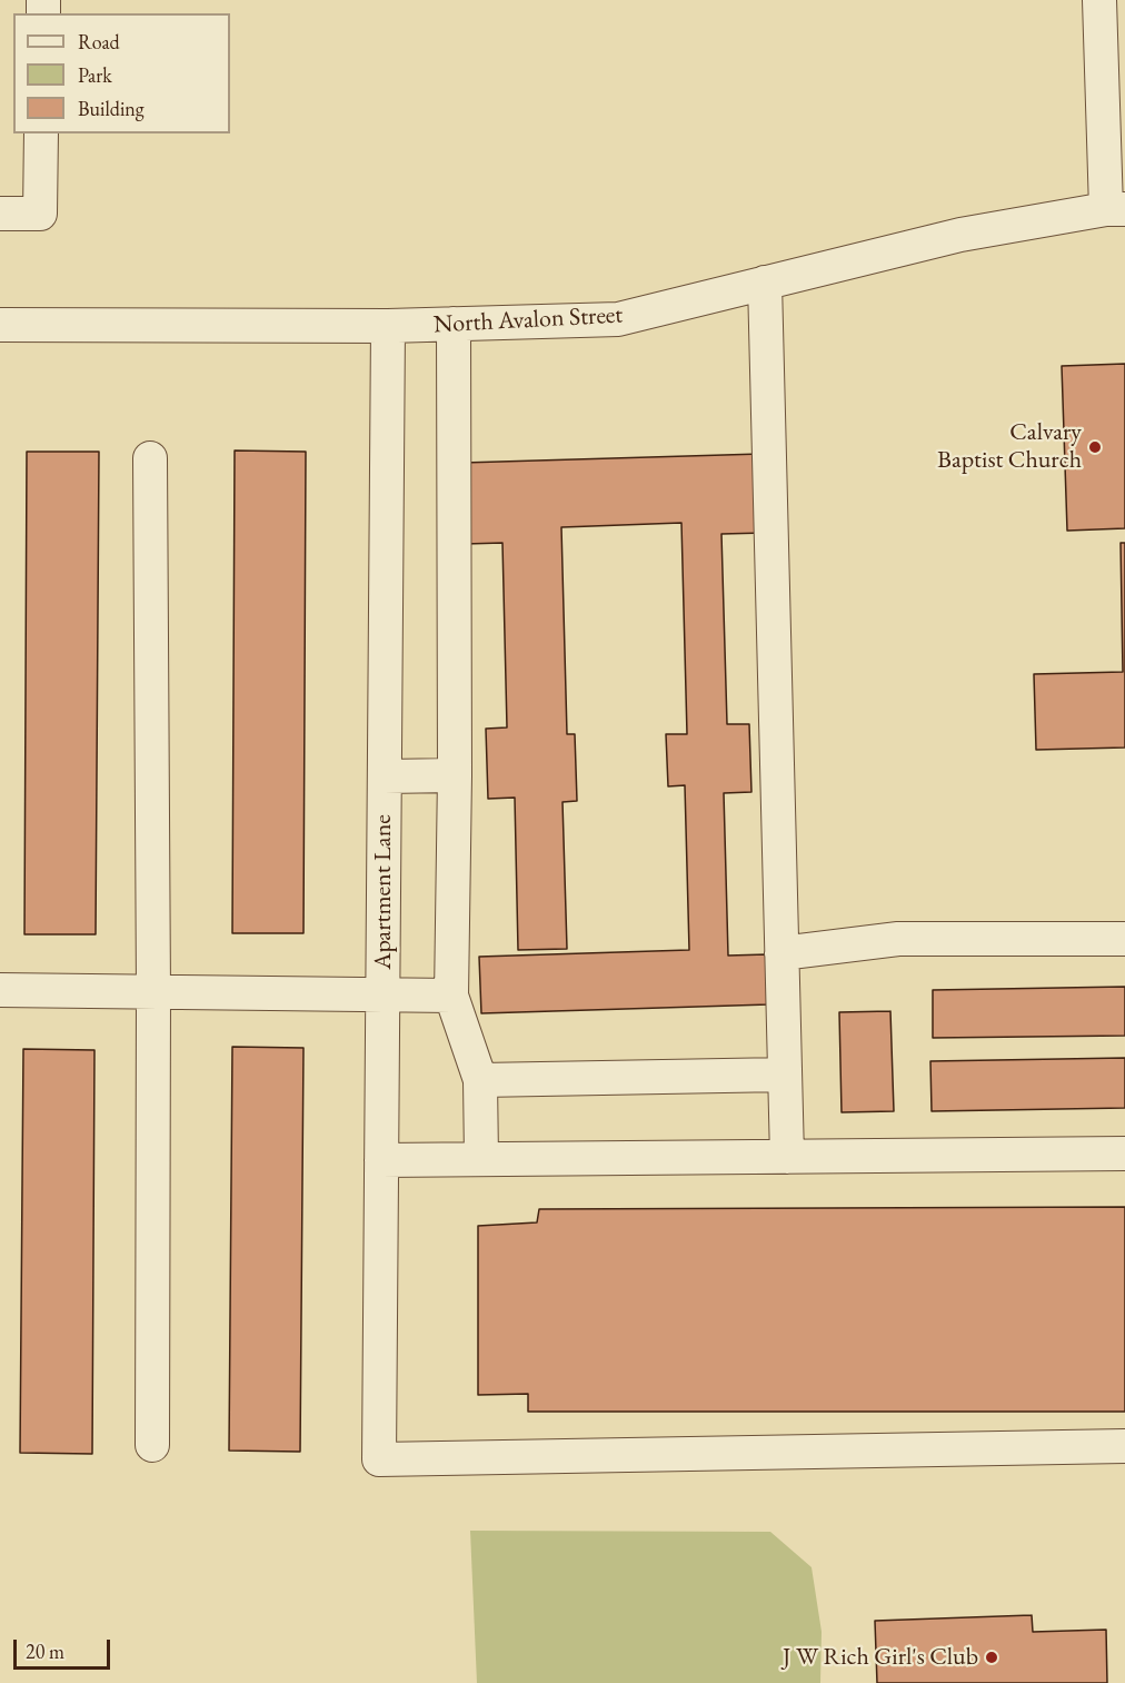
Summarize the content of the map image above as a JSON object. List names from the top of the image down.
{
  "streets": {
    "street": ["North Avalon Street", "Apartment Lane"]
  },
  "crossings": [
    ["North Avalon Street", "Apartment Lane"]
  ],
  "places": ["Calvary Baptist Church", "J W Rich Girl's Club"],
  "legend": ["Road", "Park", "Building"],
  "scale_bar": "20 m"
}
